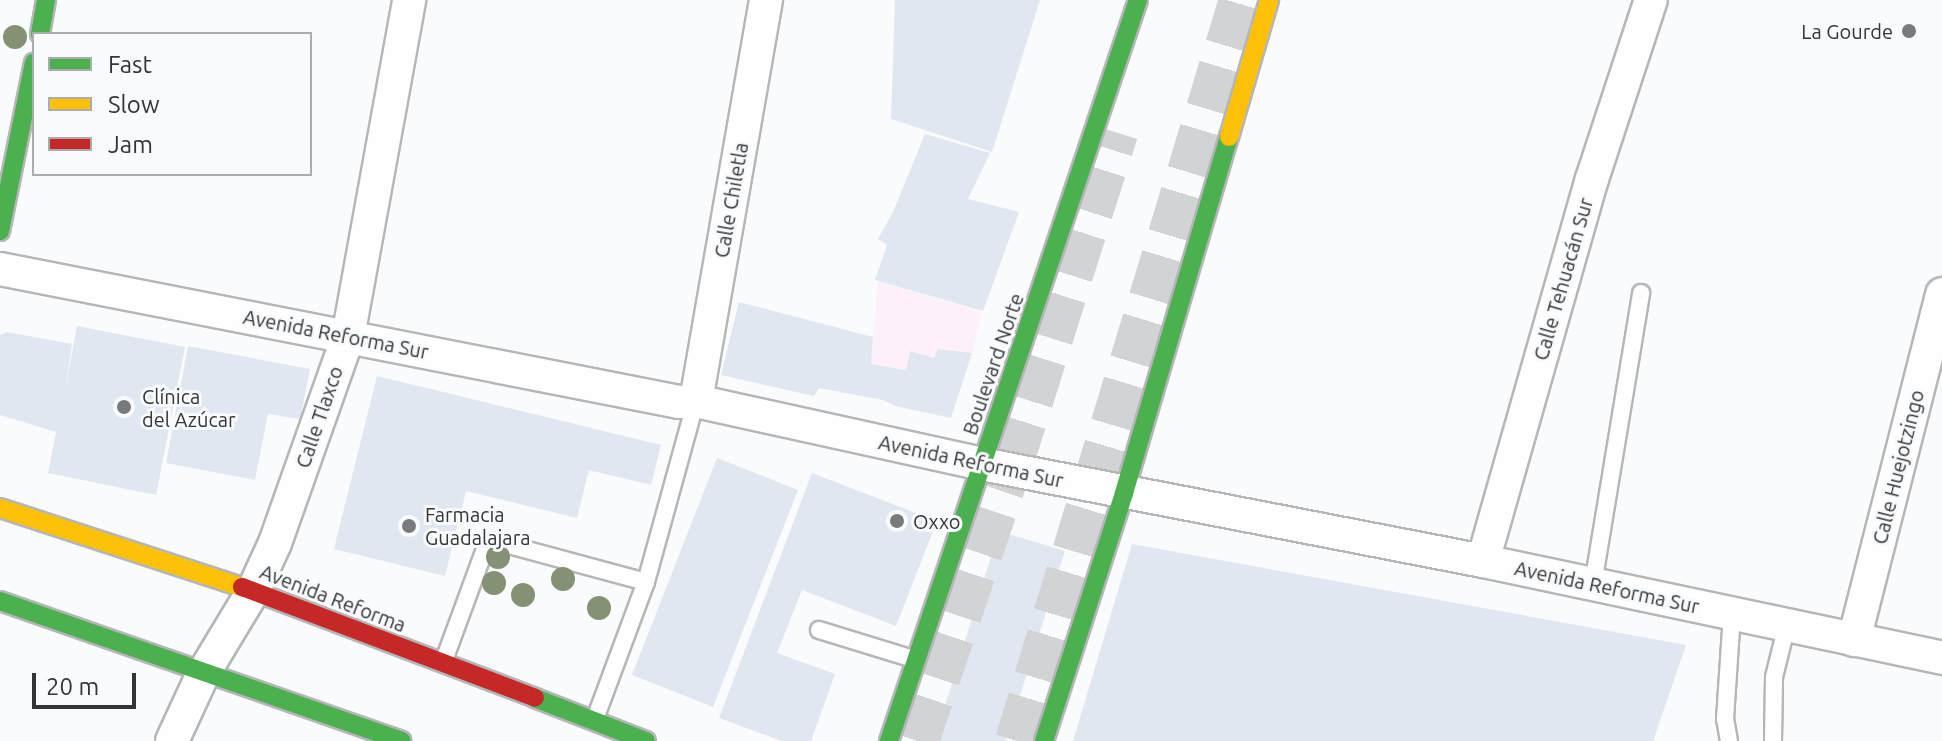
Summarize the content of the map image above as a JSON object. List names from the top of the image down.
{
  "streets": {
    "main road": ["Boulevard Norte", "Avenida Reforma"],
    "street": [
      "Calle Chiletla",
      "Calle Tehuacán Sur",
      "Avenida Reforma Sur",
      "Calle Tlaxco",
      "Calle Huejotzingo"
    ]
  },
  "crossings": [
    ["Calle Chiletla", "Avenida Reforma Sur"],
    ["Calle Tehuacán Sur", "Avenida Reforma Sur"],
    ["Avenida Reforma Sur", "Boulevard Norte"],
    ["Avenida Reforma Sur", "Calle Tlaxco"],
    ["Avenida Reforma Sur", "Calle Huejotzingo"],
    ["Calle Tlaxco", "Avenida Reforma"]
  ],
  "places": [
    "La Gourde",
    "Clínica del Azúcar",
    "Oxxo",
    "Farmacia Guadalajara"
  ],
  "legend": ["Fast", "Slow", "Jam"],
  "scale_bar": "20 m"
}
